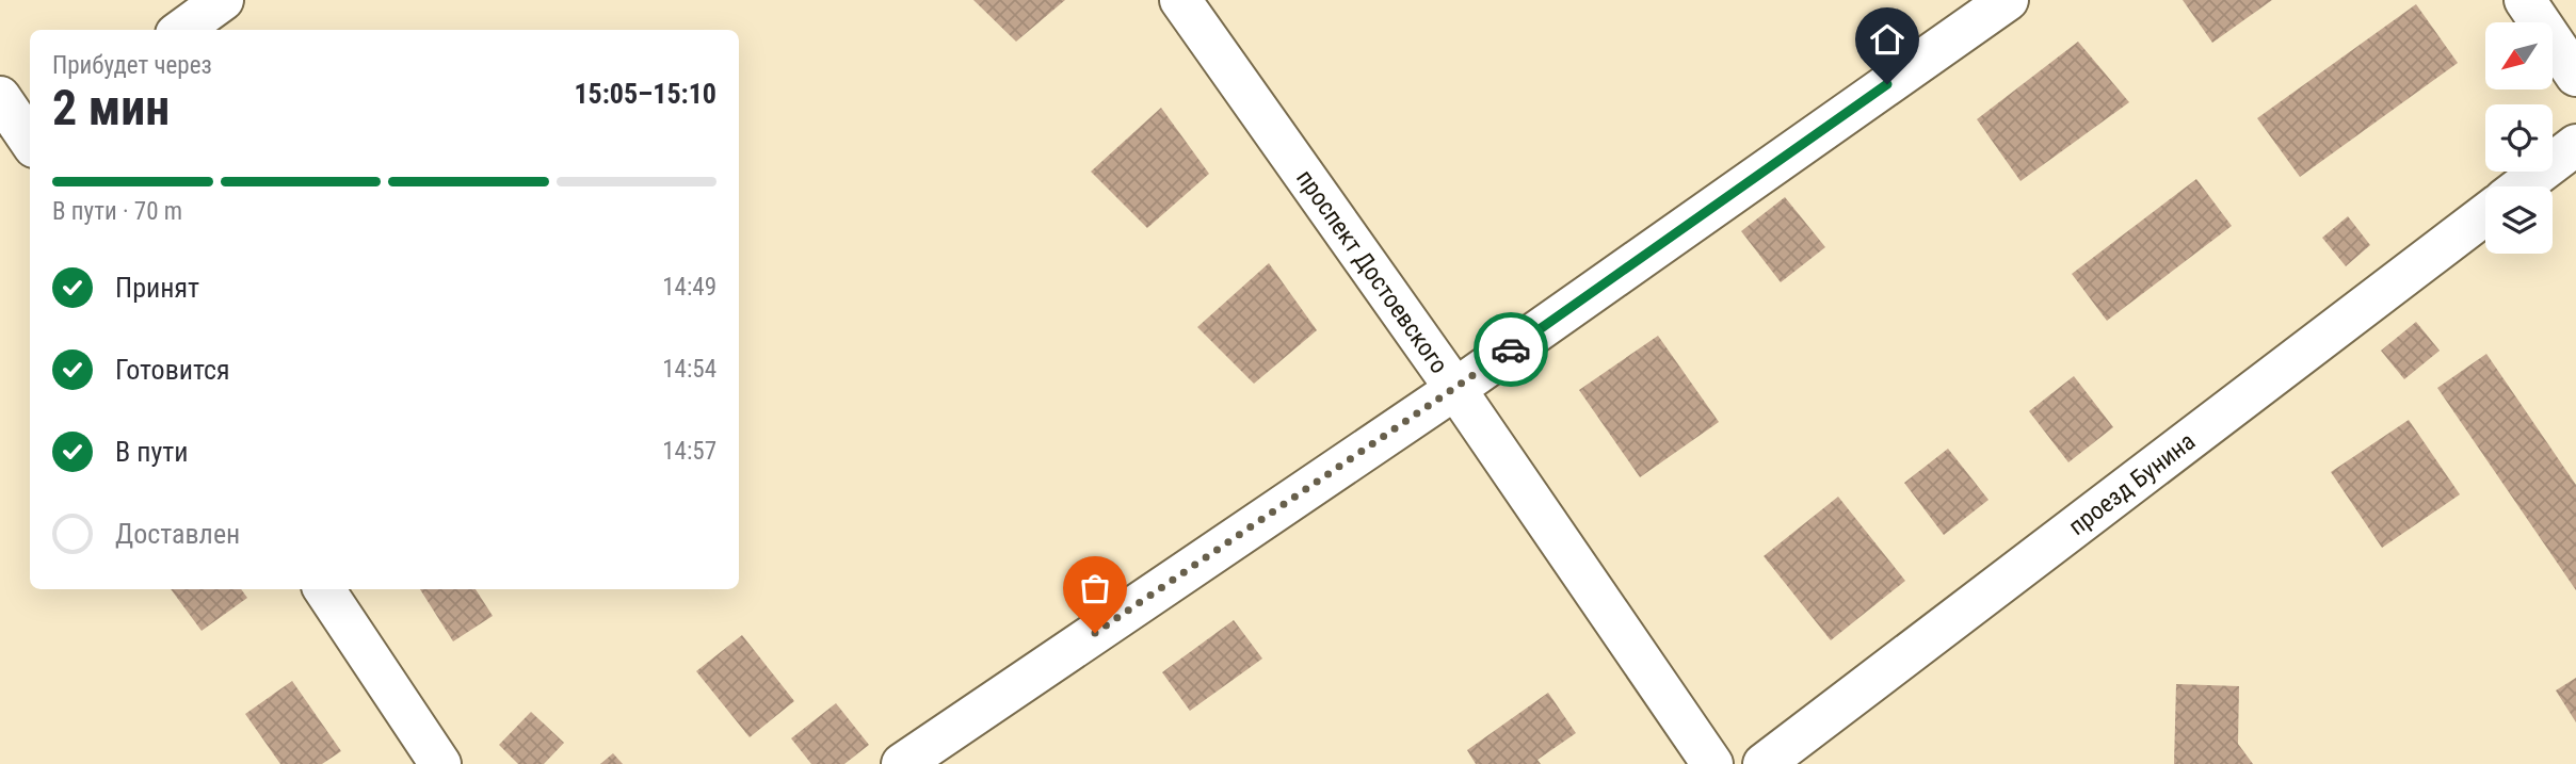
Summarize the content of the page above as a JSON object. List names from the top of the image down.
{
  "streets": {
    "street": ["проспект Достоевского", "проезд Бунина"]
  },
  "north": "bottom left",
  "page": {
    "heading": ["2 мин", "Прибудет через", "15:05–15:10"],
    "bar": "В пути · 70 m",
    "list": [
      ["Принят", "14:49"],
      ["Готовится", "14:54"],
      ["В пути", "14:57"],
      "Доставлен"
    ]
  }
}
